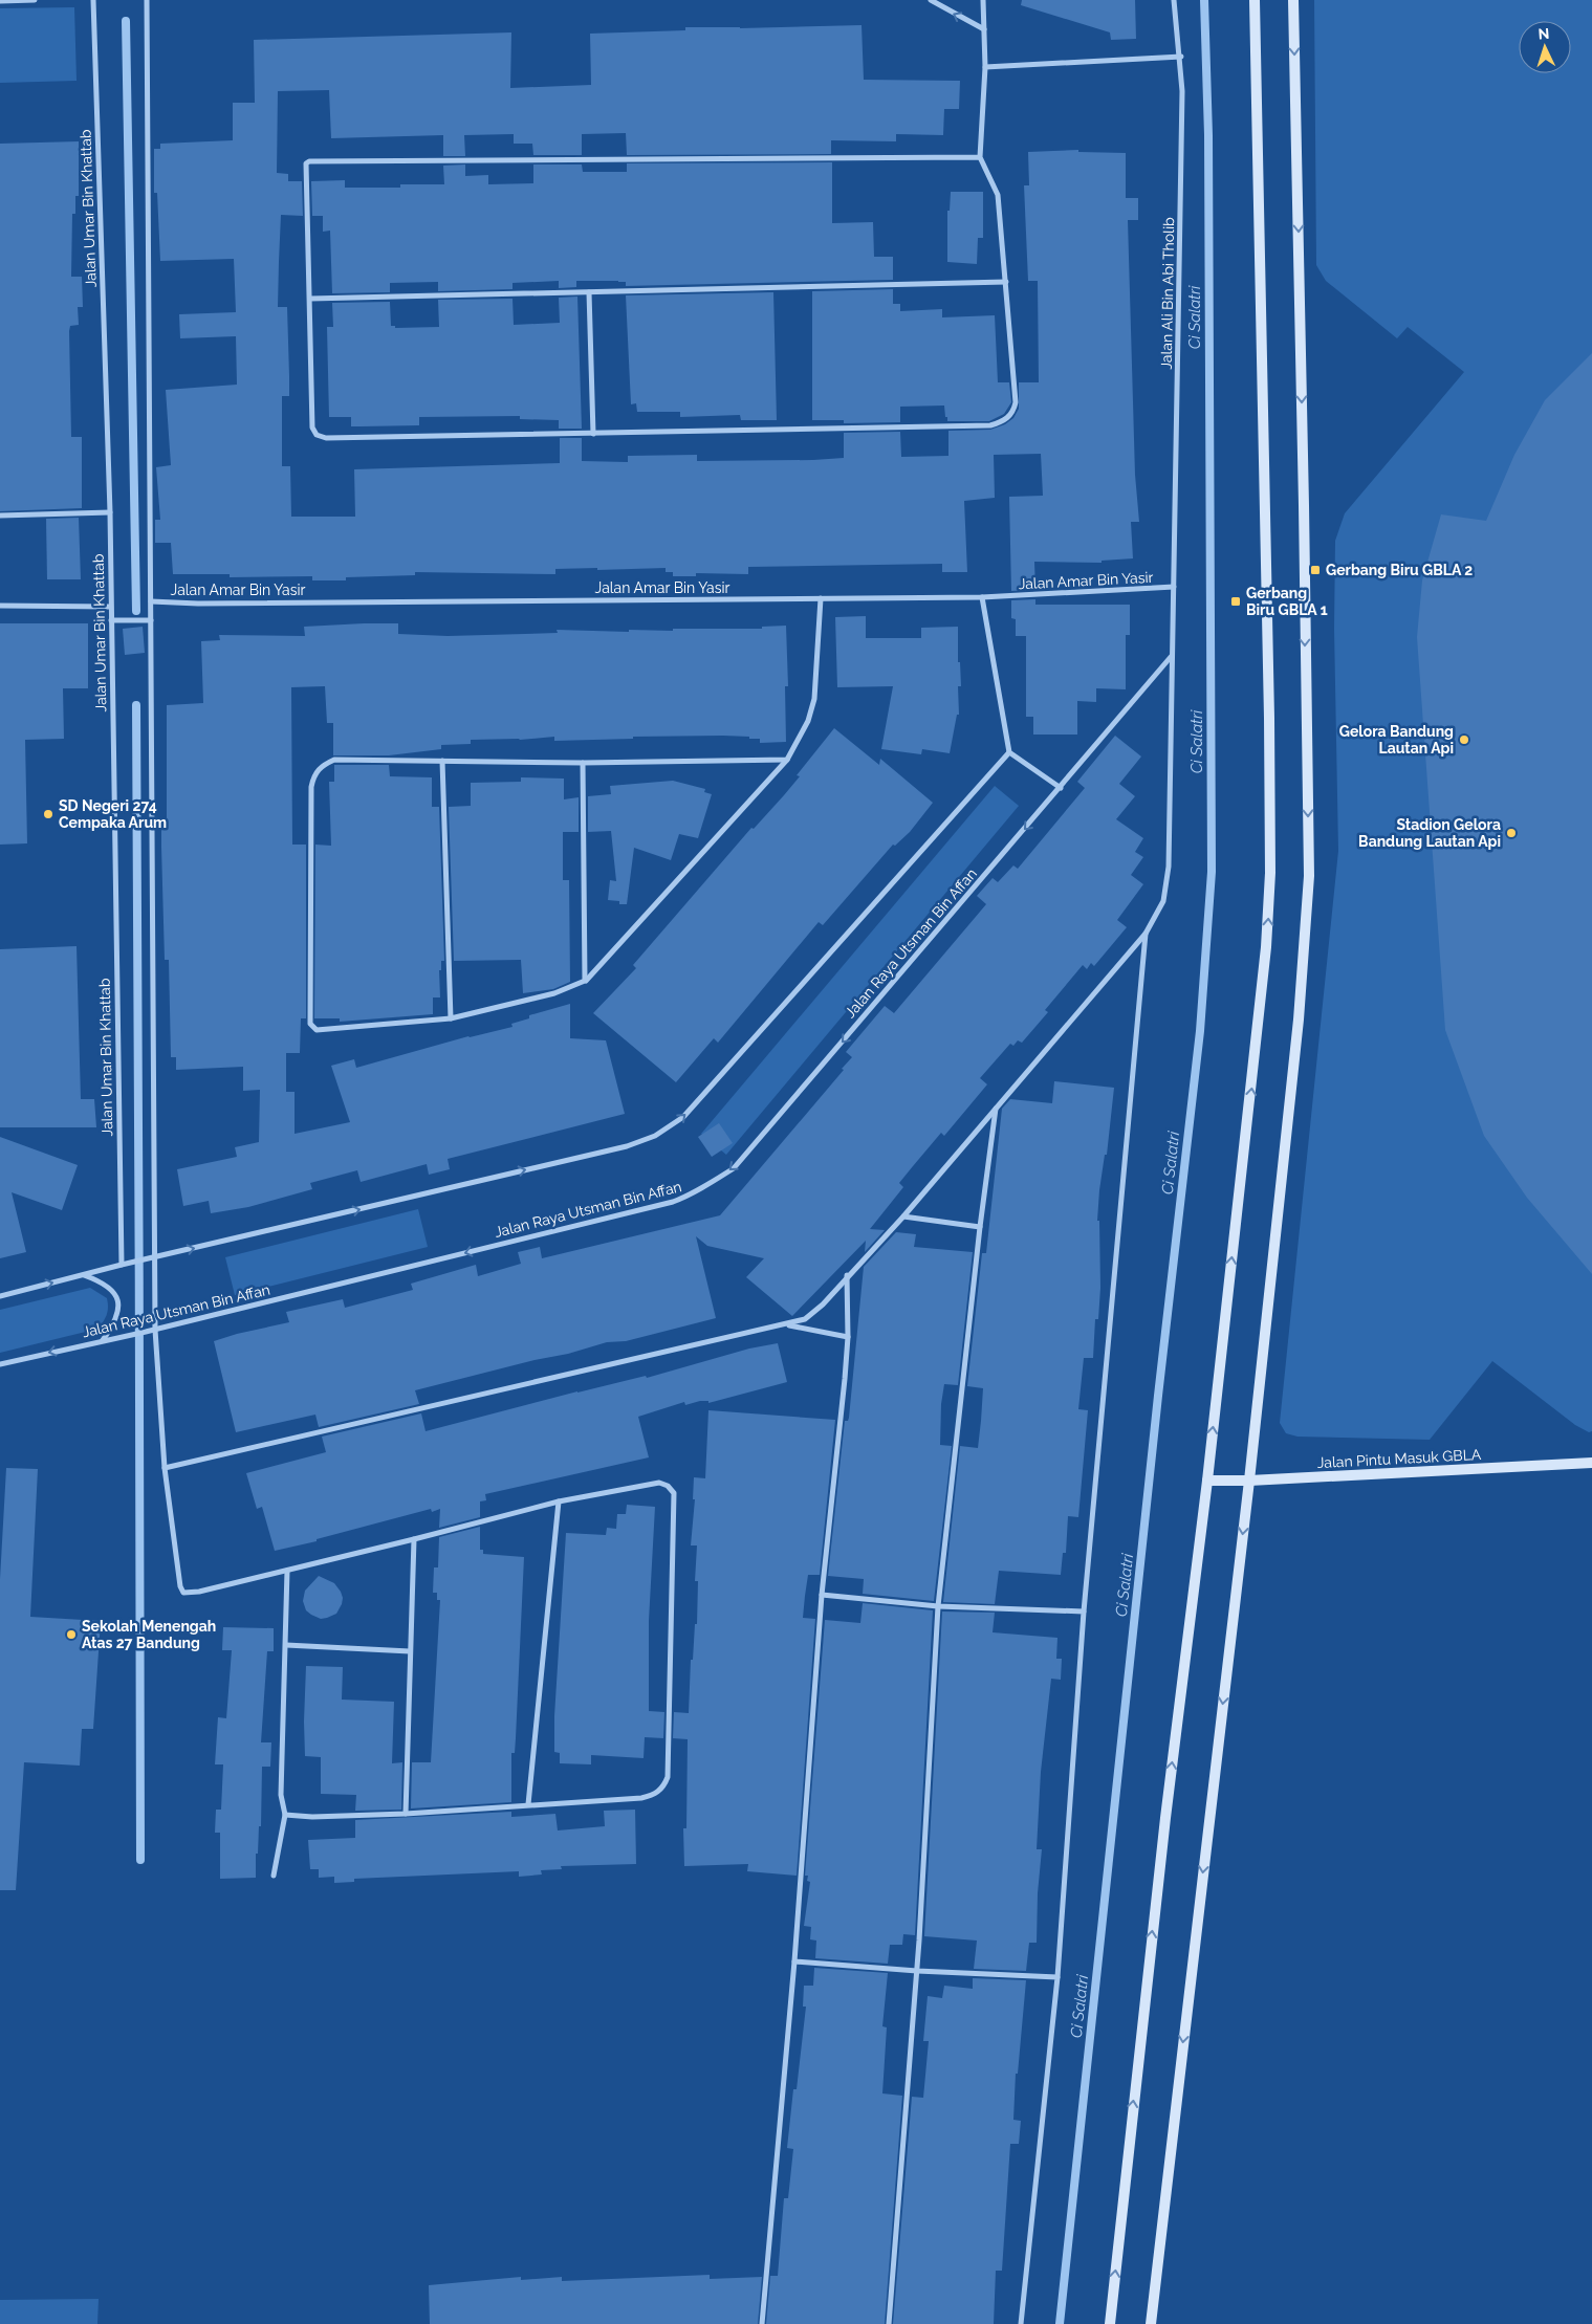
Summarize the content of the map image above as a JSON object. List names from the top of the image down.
{
  "streets": {
    "street": [
      "Jalan Umar Bin Khattab",
      "Jalan Ali Bin Abi Tholib",
      "Jalan Amar Bin Yasir",
      "Jalan Raya Utsman Bin Affan",
      "Jalan Pintu Masuk GBLA"
    ]
  },
  "crossings": [
    ["Jalan Ali Bin Abi Tholib", "Jalan Amar Bin Yasir"],
    ["Jalan Ali Bin Abi Tholib", "Jalan Raya Utsman Bin Affan"]
  ],
  "one_way": ["Jalan Raya Utsman Bin Affan"],
  "water": ["Ci Salatri"],
  "places": {
    "transit": ["Gerbang Biru GBLA 2", "Gerbang Biru GBLA 1"],
    "other": [
      "Gelora Bandung Lautan Api",
      "SD Negeri 274 Cempaka Arum",
      "Stadion Gelora Bandung Lautan Api",
      "Sekolah Menengah Atas 27 Bandung"
    ]
  },
  "north": "top"
}
